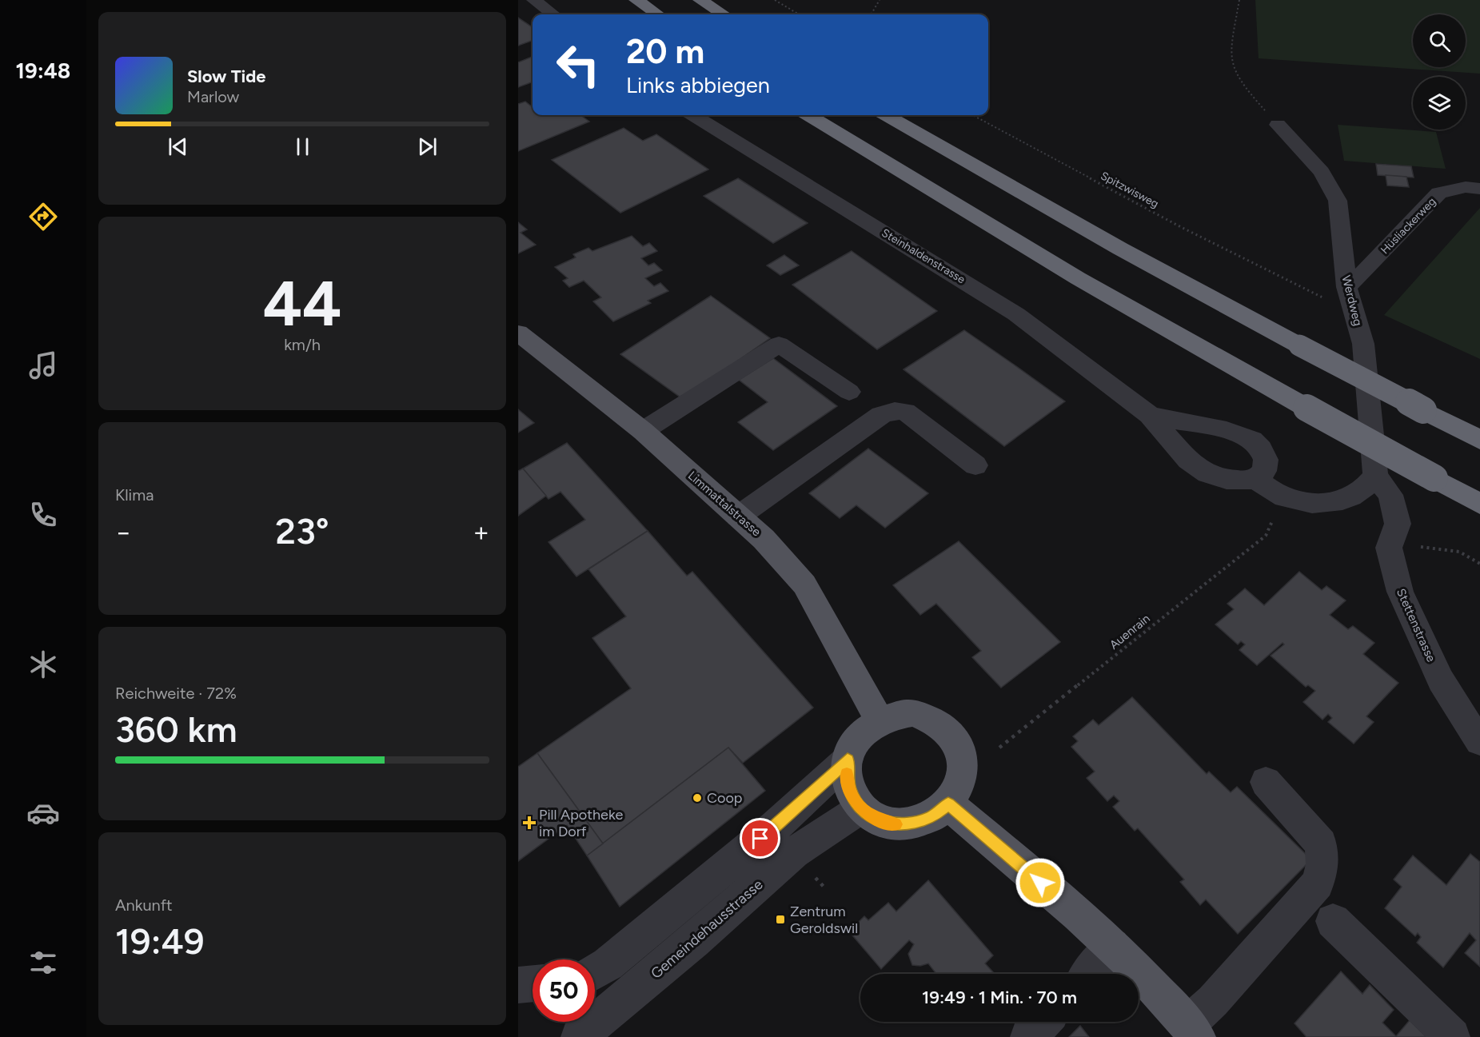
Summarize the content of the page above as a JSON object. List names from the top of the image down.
{
  "streets": {
    "main road": ["Limmattalstrasse"],
    "street": [
      "Hüsliackerweg",
      "Steinhaldenstrasse",
      "Werdweg",
      "Stettenstrasse",
      "Gemeindehausstrasse"
    ],
    "path": ["Spitzwisweg", "Auenrain"]
  },
  "crossings": [
    ["Hüsliackerweg", "Werdweg"],
    ["Limmattalstrasse", "Gemeindehausstrasse"]
  ],
  "places": {
    "other": ["Coop"],
    "health": ["Pill Apotheke im Dorf"],
    "transit": ["Zentrum Geroldswil"]
  },
  "page": {
    "tabs": "19:48",
    "turn": ["20 m", "Links abbiegen"],
    "song": ["Slow Tide", "Marlow"],
    "tile": [
      ["44", "km/h"],
      "Klima",
      ["Reichweite · 72%", "360 km"],
      ["Ankunft", "19:49"]
    ],
    "heat": ["−", "23°", "+"],
    "limit": "50",
    "trip": "19:49 · 1 Min. · 70 m"
  }
}
